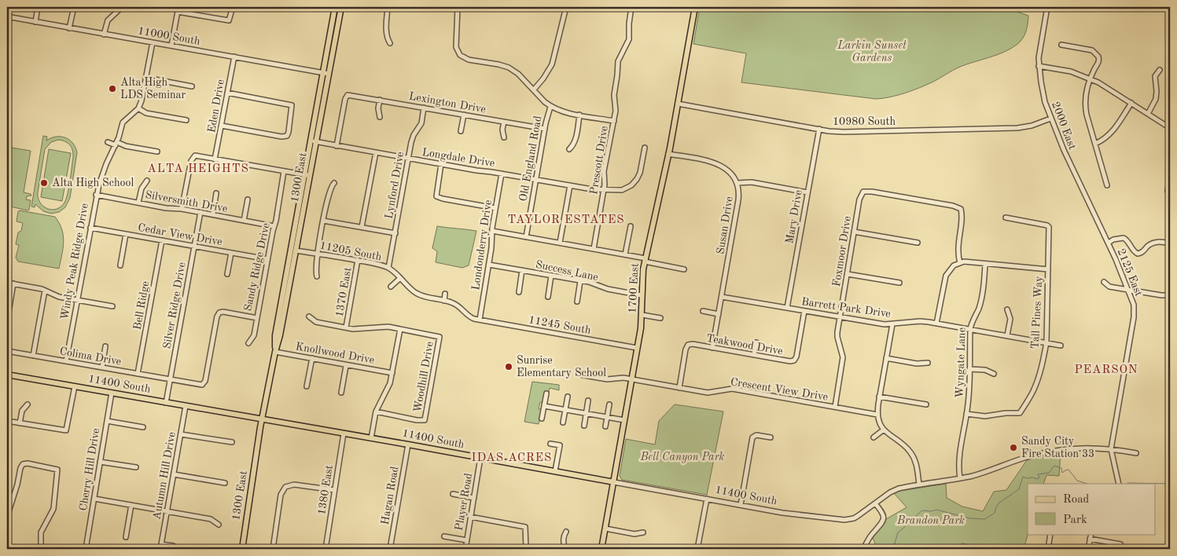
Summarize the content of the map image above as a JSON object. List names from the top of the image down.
{
  "streets": {
    "main road": ["1300 East", "1700 East", "11400 South"],
    "street": [
      "11000 South",
      "Lexington Drive",
      "Eden Drive",
      "10980 South",
      "2000 East",
      "Longdale Drive",
      "Old England Road",
      "Prescott Drive",
      "Lynford Drive",
      "Silversmith Drive",
      "Mary Drive",
      "Susan Drive",
      "Cedar View Drive",
      "Londonderry Drive",
      "11205 South",
      "Foxmoor Drive",
      "Windy Peak Ridge Drive",
      "Sandy Ridge Drive",
      "Success Lane",
      "2125 East",
      "1370 East",
      "Bell Ridge",
      "Silver Ridge Drive",
      "Barrett Park Drive",
      "Tall Pines Way",
      "11245 South",
      "Teakwood Drive",
      "Knollwood Drive",
      "Colima Drive",
      "Wyngate Lane",
      "Woodhill Drive",
      "Crescent View Drive",
      "Cherry Hill Drive",
      "Autumn Hill Drive",
      "1380 East",
      "Hagan Road",
      "Player Road"
    ]
  },
  "crossings": [
    ["11000 South", "Eden Drive"],
    ["11000 South", "1300 East"],
    ["Lexington Drive", "Longdale Drive"],
    ["Lexington Drive", "Old England Road"],
    ["Lexington Drive", "Lynford Drive"],
    ["10980 South", "2000 East"],
    ["10980 South", "Mary Drive"],
    ["10980 South", "1700 East"],
    ["2000 East", "2125 East"],
    ["Longdale Drive", "Old England Road"],
    ["Longdale Drive", "Prescott Drive"],
    ["Longdale Drive", "1300 East"],
    ["Longdale Drive", "Lynford Drive"],
    ["Longdale Drive", "Londonderry Drive"],
    ["1300 East", "11205 South"],
    ["1300 East", "Knollwood Drive"],
    ["1300 East", "11400 South"],
    ["Lynford Drive", "11205 South"],
    ["Silversmith Drive", "Windy Peak Ridge Drive"],
    ["Silversmith Drive", "Sandy Ridge Drive"],
    ["Silversmith Drive", "Silver Ridge Drive"],
    ["Mary Drive", "Barrett Park Drive"],
    ["Susan Drive", "1700 East"],
    ["Susan Drive", "Barrett Park Drive"],
    ["Susan Drive", "Teakwood Drive"],
    ["Cedar View Drive", "Windy Peak Ridge Drive"],
    ["Cedar View Drive", "Sandy Ridge Drive"],
    ["Cedar View Drive", "Bell Ridge"],
    ["Cedar View Drive", "Silver Ridge Drive"],
    ["Londonderry Drive", "11205 South"],
    ["Londonderry Drive", "Success Lane"],
    ["Londonderry Drive", "11245 South"],
    ["11205 South", "1370 East"],
    ["11205 South", "11245 South"],
    ["Foxmoor Drive", "Barrett Park Drive"],
    ["Foxmoor Drive", "Crescent View Drive"],
    ["Windy Peak Ridge Drive", "Colima Drive"],
    ["Sandy Ridge Drive", "Silver Ridge Drive"],
    ["Sandy Ridge Drive", "Colima Drive"],
    ["Success Lane", "1700 East"],
    ["2125 East", "11400 South"],
    ["1700 East", "11245 South"],
    ["1700 East", "11400 South"],
    ["1700 East", "Crescent View Drive"],
    ["1370 East", "Woodhill Drive"],
    ["Bell Ridge", "Colima Drive"],
    ["Silver Ridge Drive", "Colima Drive"],
    ["Silver Ridge Drive", "11400 South"],
    ["Barrett Park Drive", "Tall Pines Way"],
    ["Barrett Park Drive", "Teakwood Drive"],
    ["Barrett Park Drive", "Wyngate Lane"],
    ["Tall Pines Way", "Wyngate Lane"],
    ["Teakwood Drive", "Crescent View Drive"],
    ["Wyngate Lane", "11400 South"],
    ["11400 South", "Cherry Hill Drive"],
    ["11400 South", "Autumn Hill Drive"],
    ["11400 South", "1380 East"],
    ["11400 South", "Hagan Road"],
    ["11400 South", "Player Road"]
  ],
  "districts": [
    "ALTA HEIGHTS",
    "TAYLOR ESTATES",
    "PEARSON",
    "IDAS ACRES"
  ],
  "parks": ["Larkin Sunset Gardens", "Bell Canyon Park", "Brandon Park"],
  "places": [
    "Alta High LDS Seminar",
    "Alta High School",
    "Sunrise Elementary School",
    "Sandy City Fire Station 33"
  ],
  "legend": ["Road", "Park"]
}
